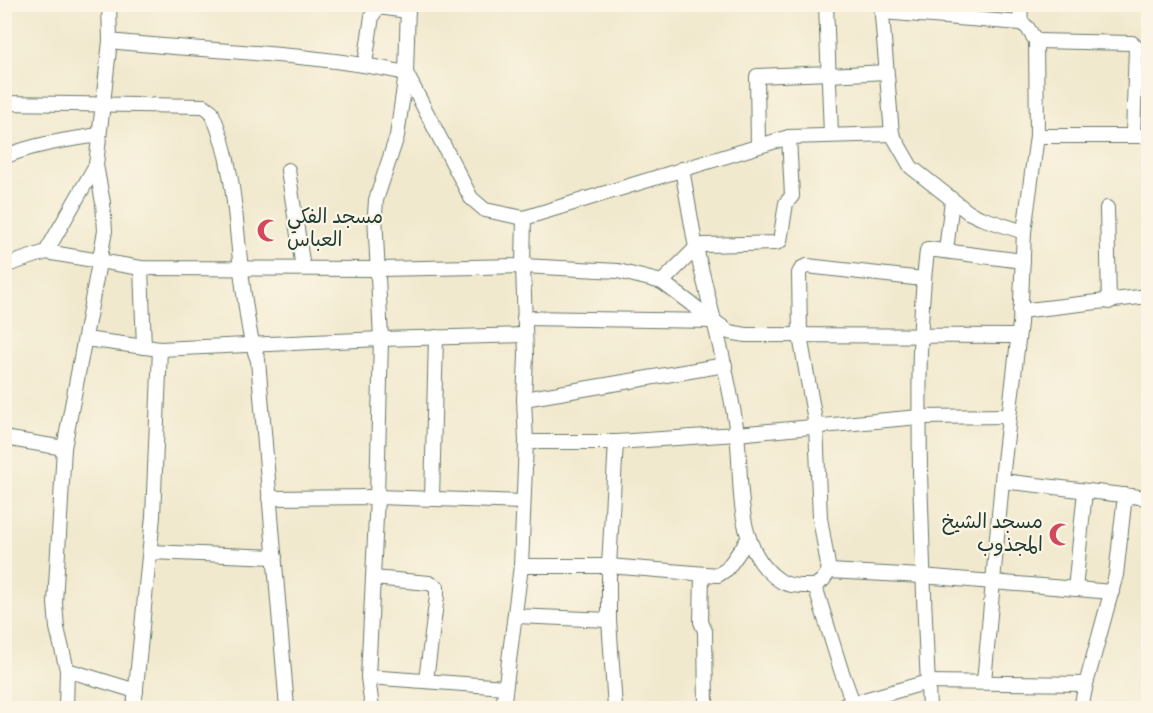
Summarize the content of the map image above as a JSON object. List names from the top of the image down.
{
  "places": {
    "mosque": ["مسجد الفكي العباس", "مسجد الشيخ المجذوب"]
  }
}
